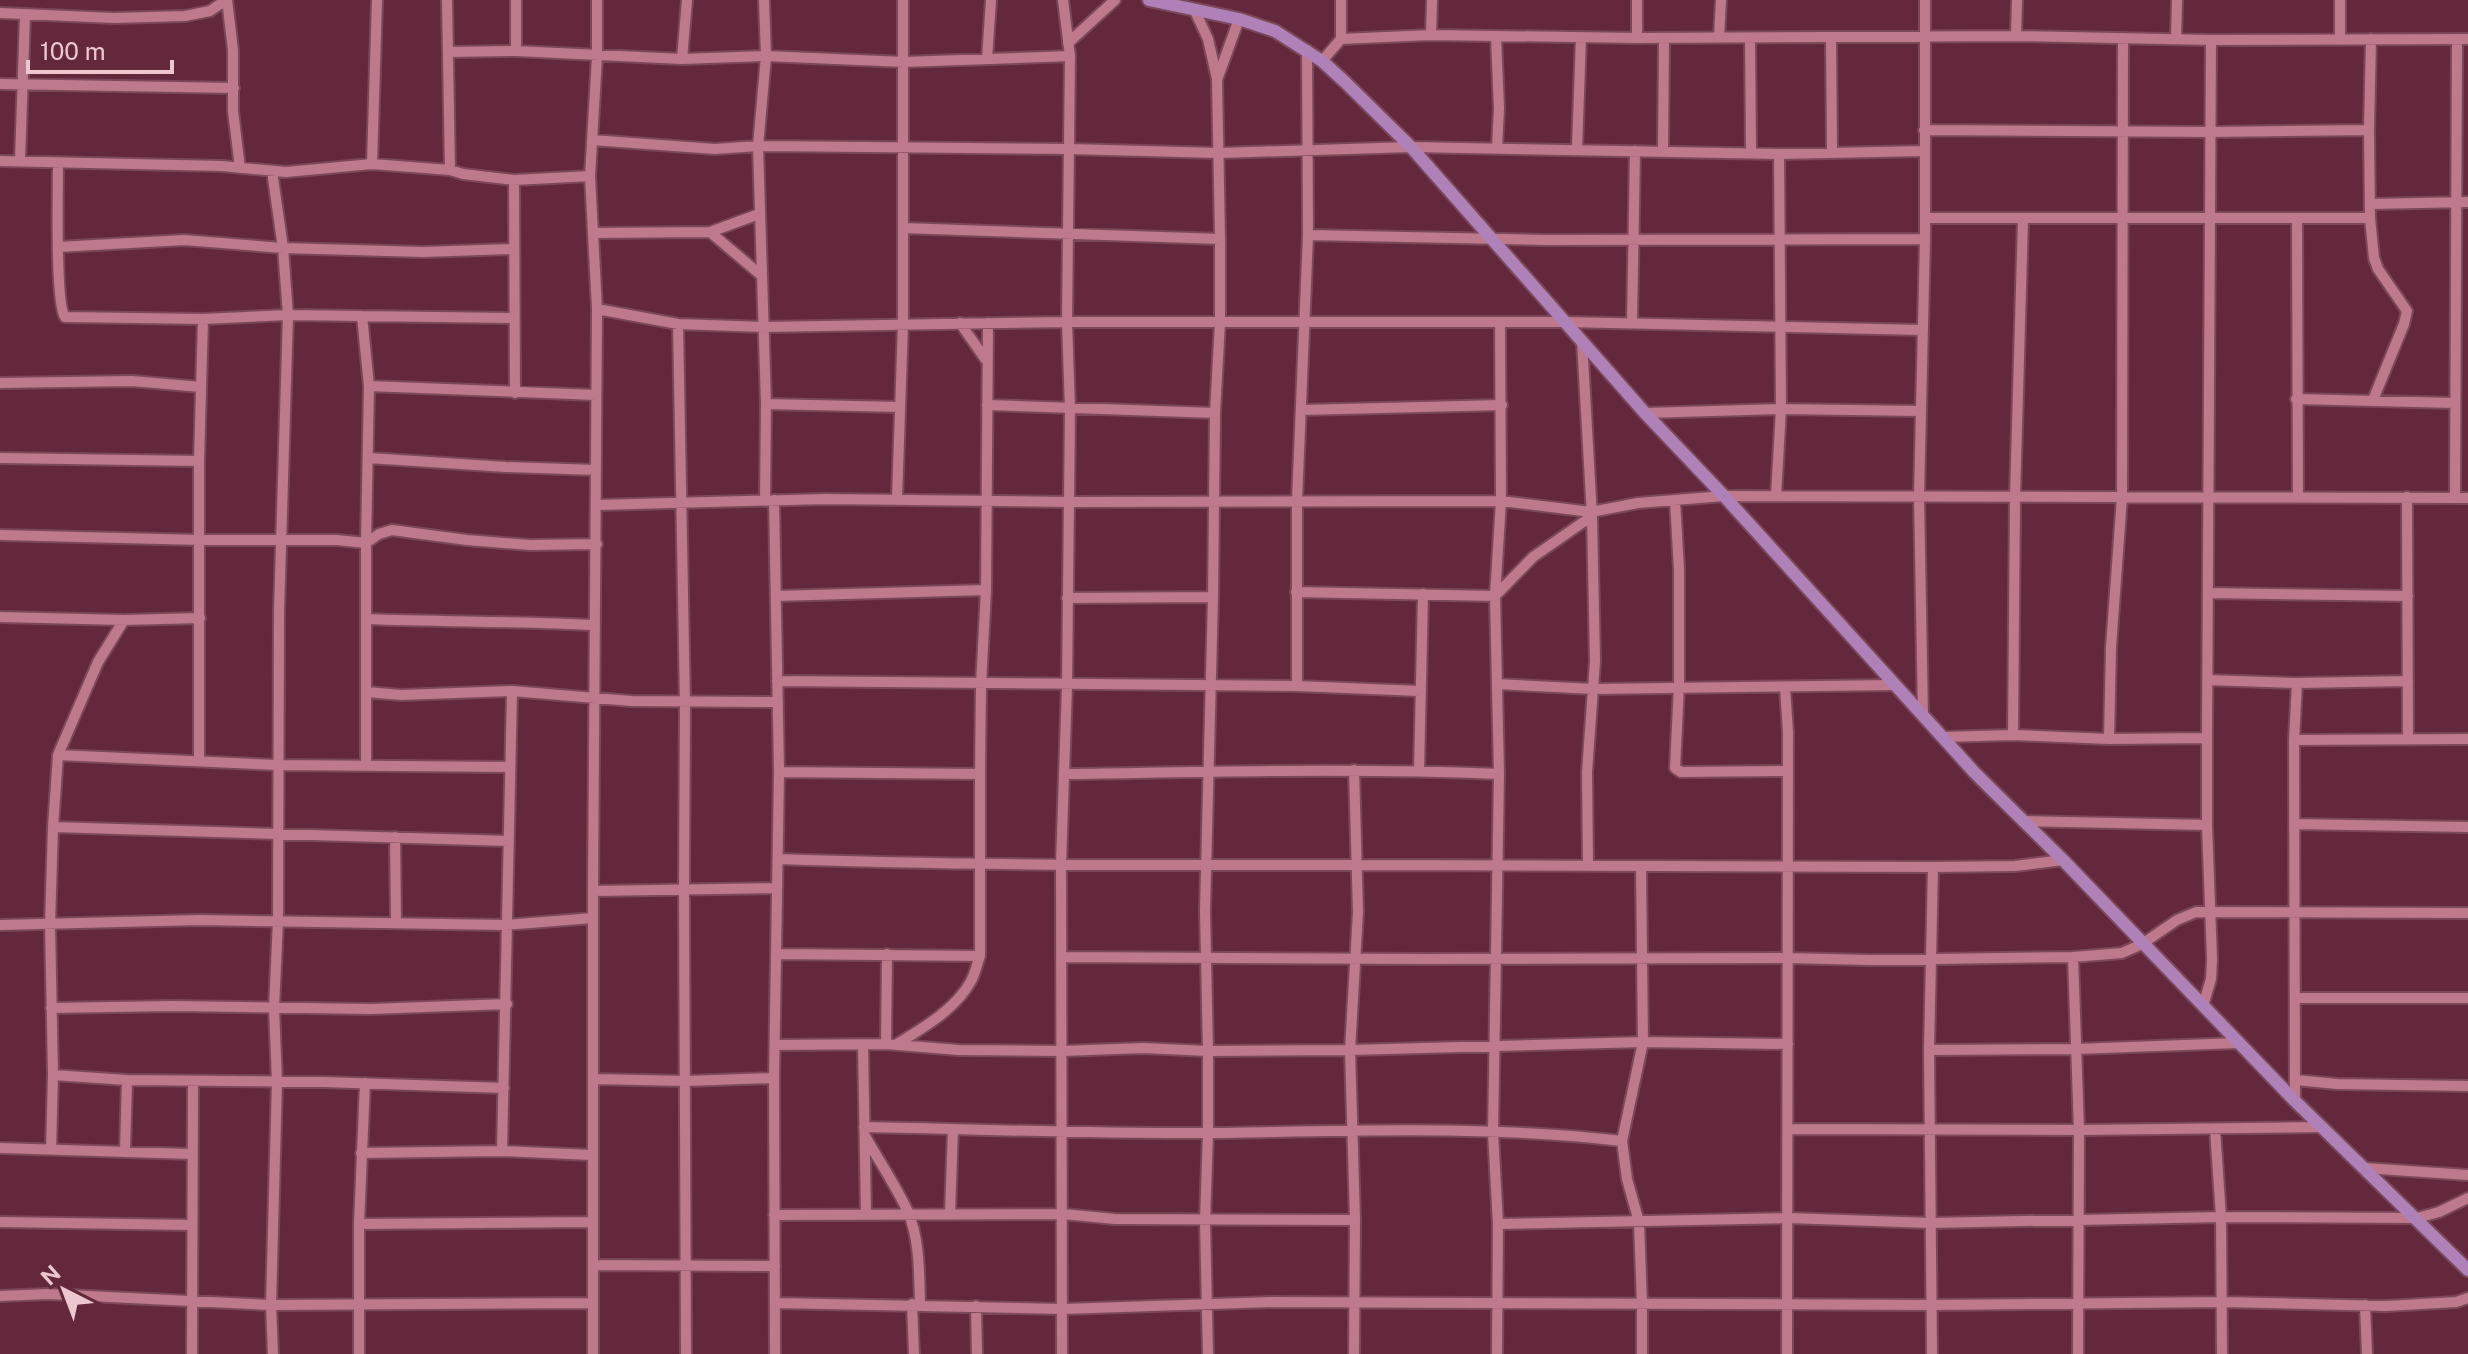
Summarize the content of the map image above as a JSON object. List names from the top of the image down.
{
  "scale_bar": "100 m",
  "north": "top left"
}
